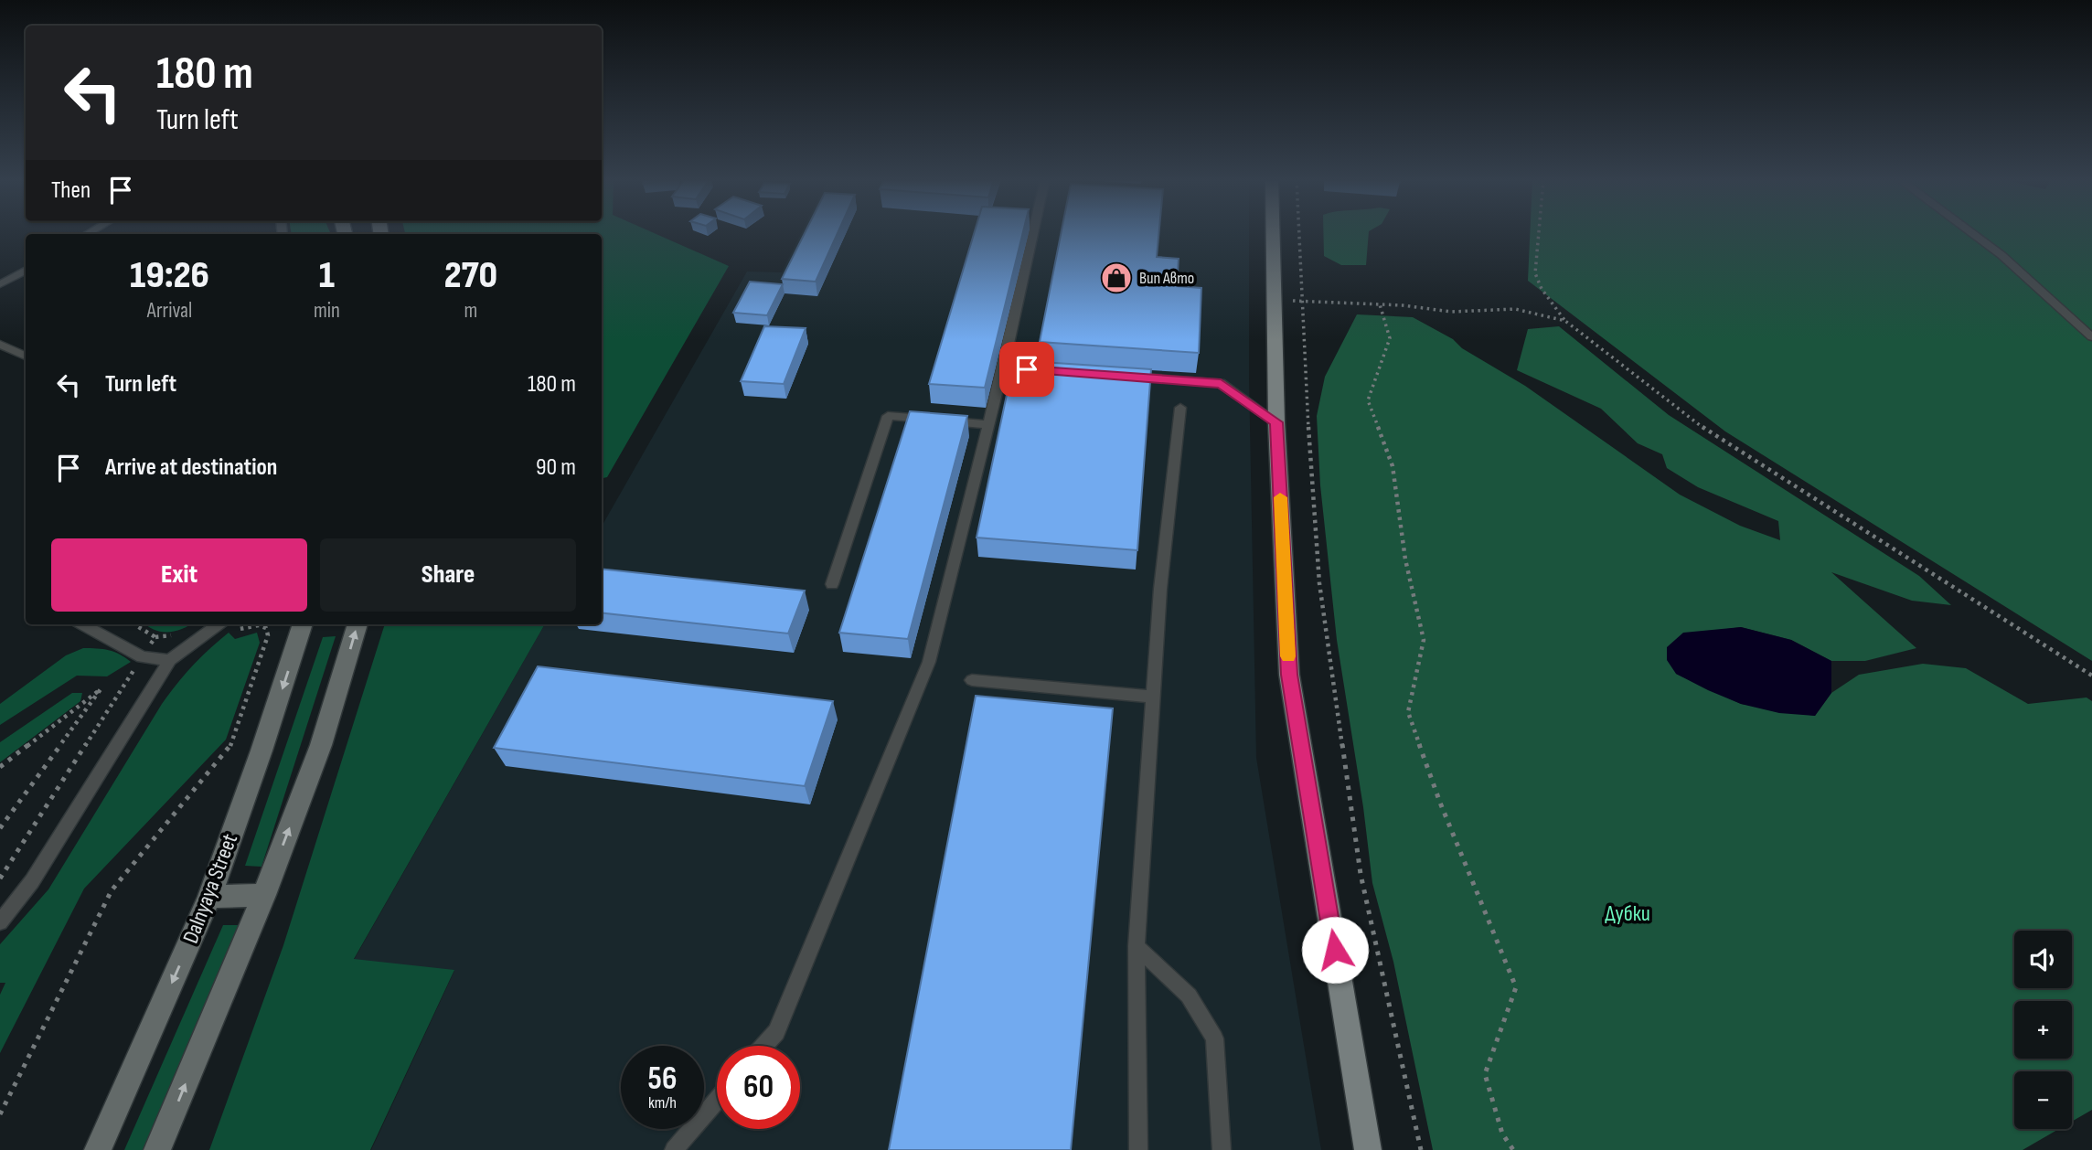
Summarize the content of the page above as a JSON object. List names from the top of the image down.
{
  "streets": {
    "main road": ["Dalnyaya Street"]
  },
  "parks": ["Дубки"],
  "places": {
    "shop": ["Вип Авто"]
  },
  "page": {
    "turn": ["180 m", "Turn left"],
    "then": "Then",
    "eta": [
      "19:26",
      "Arrival",
      "1",
      "min",
      "270",
      "m"
    ],
    "list": [
      {
        "name": "Turn left",
        "value": "180 m"
      },
      {
        "name": "Arrive at destination",
        "value": "90 m"
      }
    ],
    "buttons": ["Exit", "Share"],
    "map_buttons": ["+", "−"],
    "speed": "56 km/h",
    "limit": "60"
  }
}
